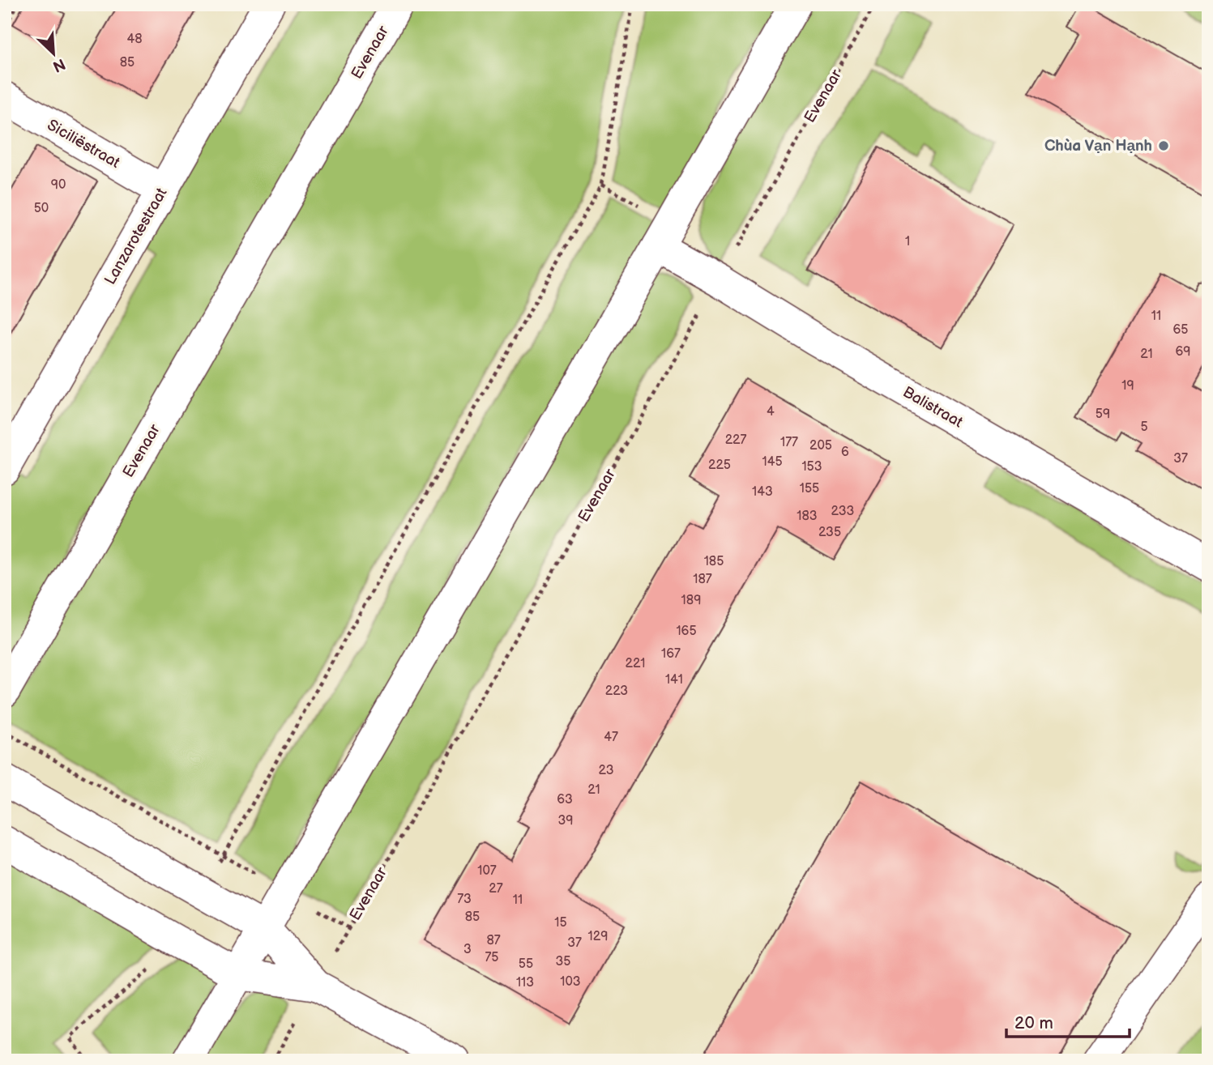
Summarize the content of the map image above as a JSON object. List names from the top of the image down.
{
  "streets": {
    "street": [
      "Evenaar",
      "Siciliëstraat",
      "Lanzarotestraat",
      "Balistraat"
    ]
  },
  "crossings": [
    ["Evenaar", "Balistraat"],
    ["Siciliëstraat", "Lanzarotestraat"]
  ],
  "places": ["Chùa Vạn Hạnh"],
  "house_numbers": [
    "48",
    "85",
    "90",
    "50",
    "1",
    "11",
    "65",
    "69",
    "21",
    "19",
    "4",
    "59",
    "5",
    "227",
    "177",
    "205",
    "6",
    "37",
    "145",
    "225",
    "153",
    "155",
    "143",
    "233",
    "183",
    "235",
    "185",
    "187",
    "189",
    "165",
    "167",
    "221",
    "141",
    "223",
    "47",
    "23",
    "21",
    "63",
    "39",
    "107",
    "27",
    "73",
    "11",
    "85",
    "15",
    "129",
    "87",
    "37",
    "3",
    "75",
    "35",
    "55",
    "103",
    "113"
  ],
  "scale_bar": "20 m",
  "north": "bottom right"
}
